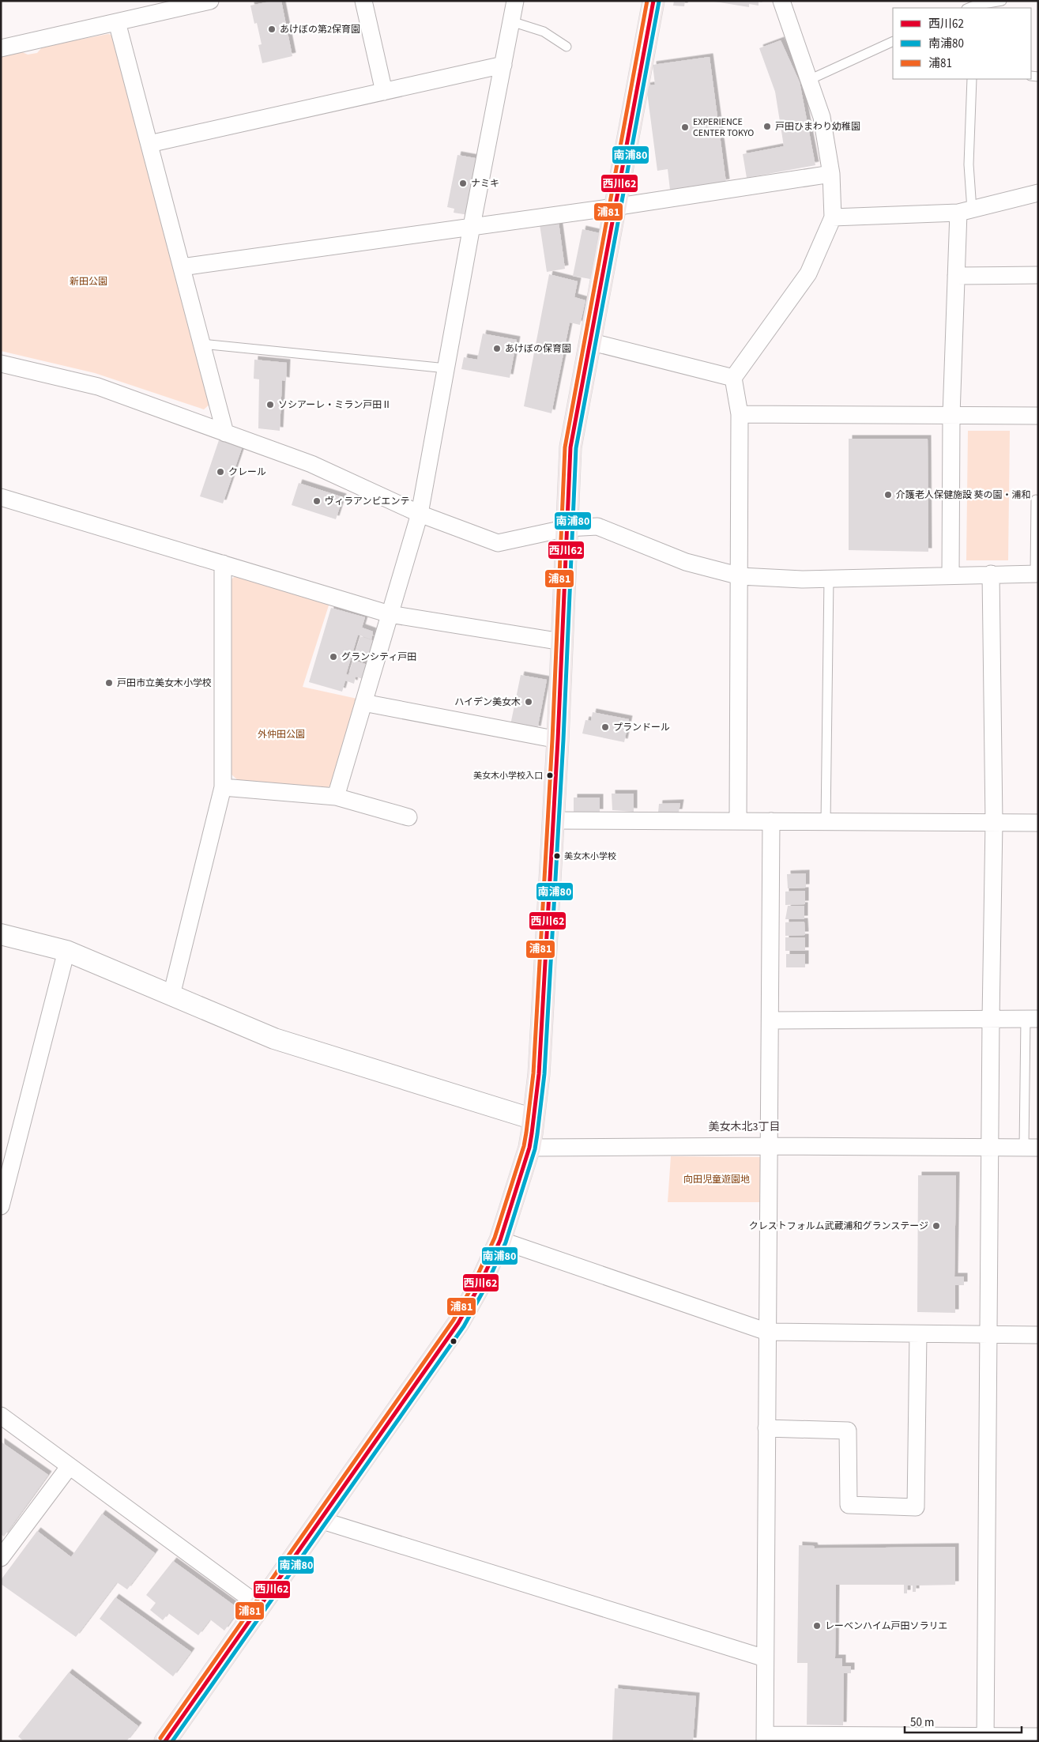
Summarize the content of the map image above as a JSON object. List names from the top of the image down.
{
  "districts": ["美女木北3丁目"],
  "parks": ["新田公園", "外仲田公園", "向田児童遊園地"],
  "places": [
    "あけぼの第2保育園",
    "戸田ひまわり幼稚園",
    "EXPERIENCE CENTER TOKYO",
    "ナミキ",
    "あけぼの保育園",
    "ソシアーレ・ミラン戸田Ⅱ",
    "クレール",
    "介護老人保健施設 葵の園・浦和",
    "ヴィラアンビエンテ",
    "グランシティ戸田",
    "戸田市立美女木小学校",
    "ハイデン美女木",
    "プランドール",
    "美女木小学校入口",
    "美女木小学校",
    "クレストフォルム武蔵浦和グランステージ",
    "レーベンハイム戸田ソラリエ"
  ],
  "lines": ["transit line 西川62", "transit line 浦81", "transit line 南浦80"],
  "legend": ["西川62", "南浦80", "浦81"],
  "scale_bar": "50 m"
}
